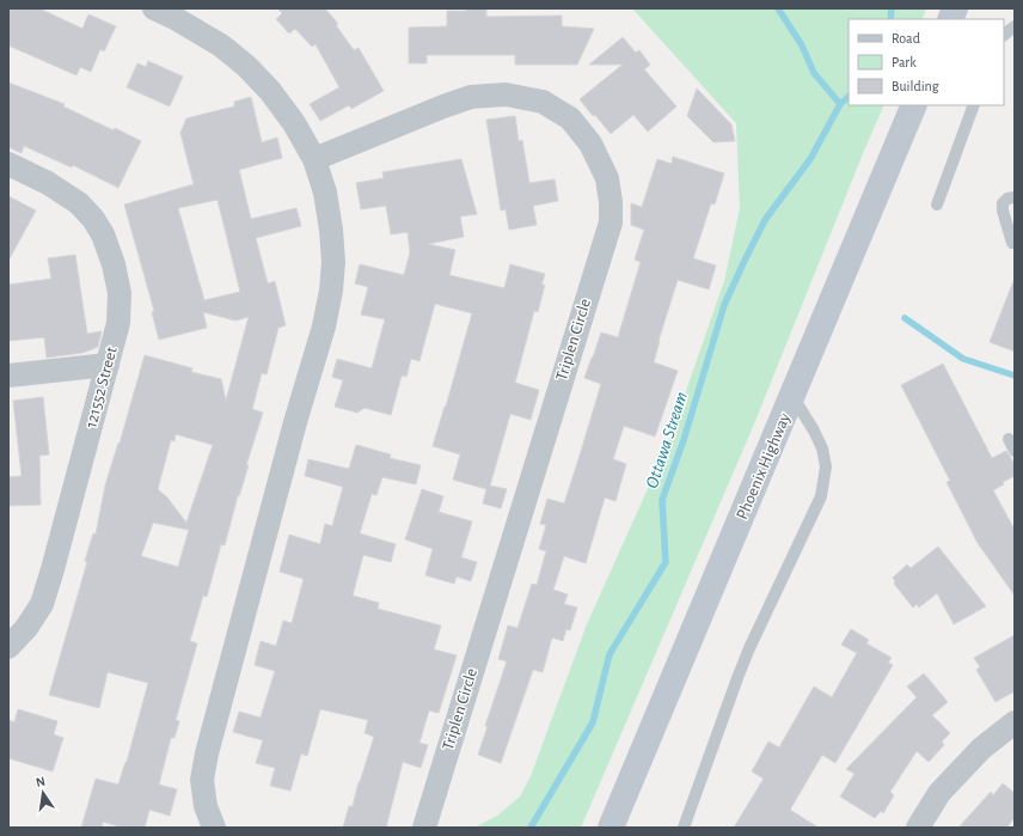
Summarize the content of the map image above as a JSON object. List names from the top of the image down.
{
  "streets": {
    "main road": ["Phoenix Highway"],
    "street": ["Triplen Circle", "121552 Street"]
  },
  "water": ["Ottawa Stream"],
  "legend": ["Road", "Park", "Building"],
  "north": "top"
}
